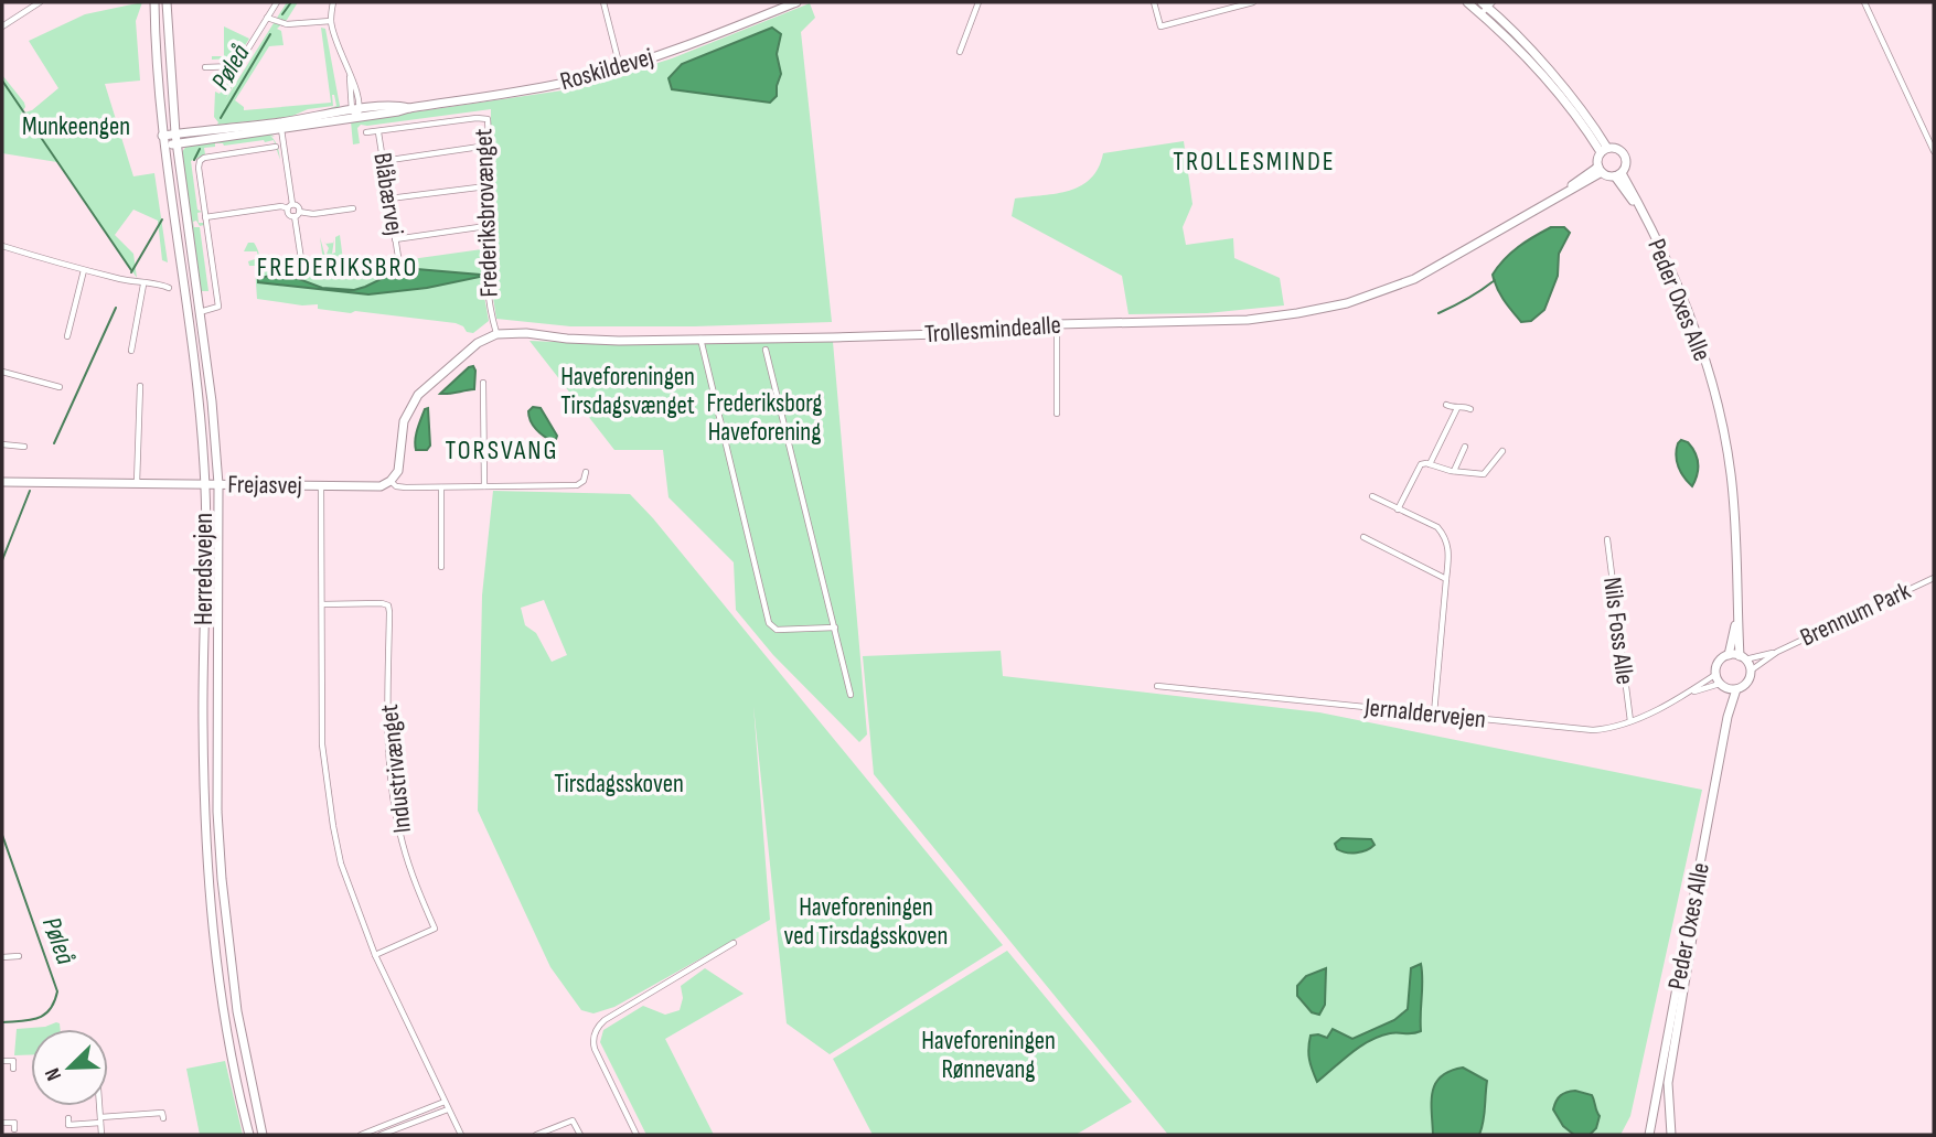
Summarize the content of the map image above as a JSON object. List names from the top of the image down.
{
  "streets": {
    "street": [
      "Roskildevej",
      "Blåbærvej",
      "Frederiksbrovænget",
      "Peder Oxes Alle",
      "Trollesmindealle",
      "Frejasvej",
      "Herredsvejen",
      "Brennum Park",
      "Nils Foss Alle",
      "Jernaldervejen",
      "Industrivænget"
    ]
  },
  "crossings": [
    ["Roskildevej", "Herredsvejen"],
    ["Blåbærvej", "Frederiksbrovænget"],
    ["Frederiksbrovænget", "Trollesmindealle"],
    ["Peder Oxes Alle", "Trollesmindealle"],
    ["Peder Oxes Alle", "Brennum Park"],
    ["Peder Oxes Alle", "Jernaldervejen"],
    ["Frejasvej", "Herredsvejen"],
    ["Brennum Park", "Jernaldervejen"],
    ["Nils Foss Alle", "Jernaldervejen"]
  ],
  "districts": ["TROLLESMINDE", "FREDERIKSBRO", "TORSVANG"],
  "water": ["Pøleå"],
  "parks": [
    "Munkeengen",
    "Haveforeningen Tirsdagsvænget",
    "Frederiksborg Haveforening",
    "Tirsdagsskoven",
    "Haveforeningen ved Tirsdagsskoven",
    "Haveforeningen Rønnevang"
  ],
  "north": "bottom left"
}
